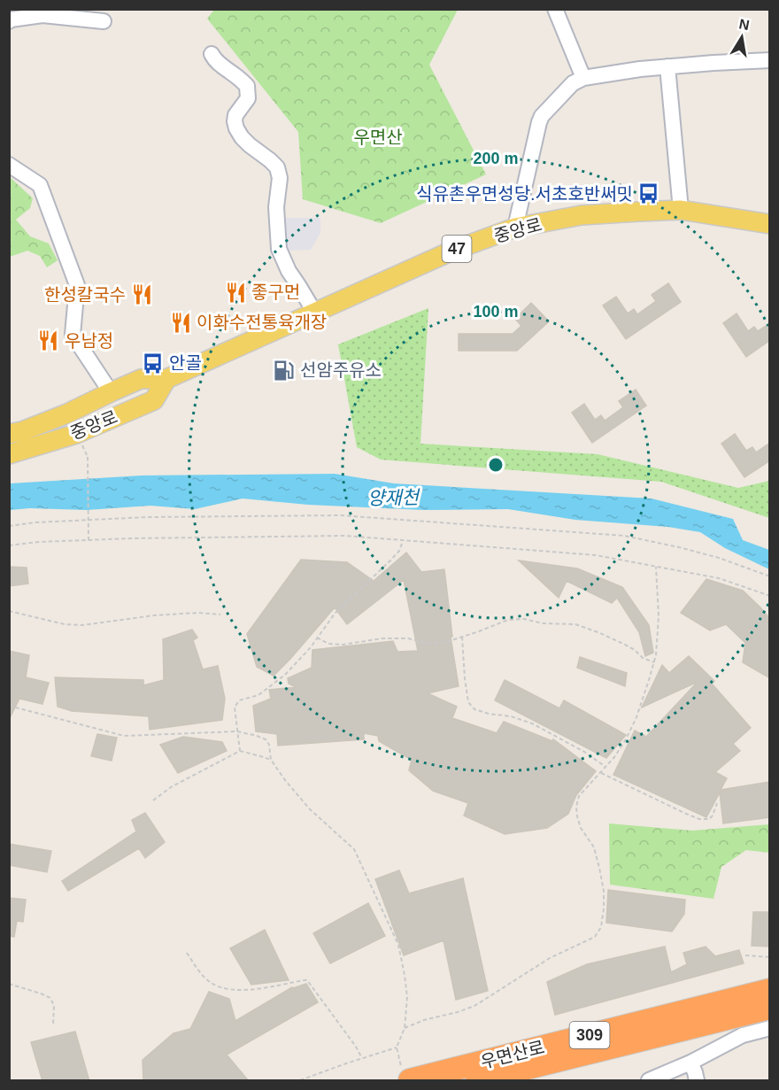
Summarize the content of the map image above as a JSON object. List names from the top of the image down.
{
  "streets": {
    "highway": ["309", "우면산로"],
    "main road": ["중앙로", "47"]
  },
  "water": ["양재천"],
  "parks": ["우면산"],
  "places": {
    "bus stop": ["식유촌우면성당.서초호반써밋", "안골"],
    "restaurant": [
      "좋구먼",
      "한성칼국수",
      "이화수전통육개장",
      "우남정"
    ],
    "fuel station": ["선암주유소"]
  },
  "north": "top",
  "rings": ["200 m", "100 m"]
}
